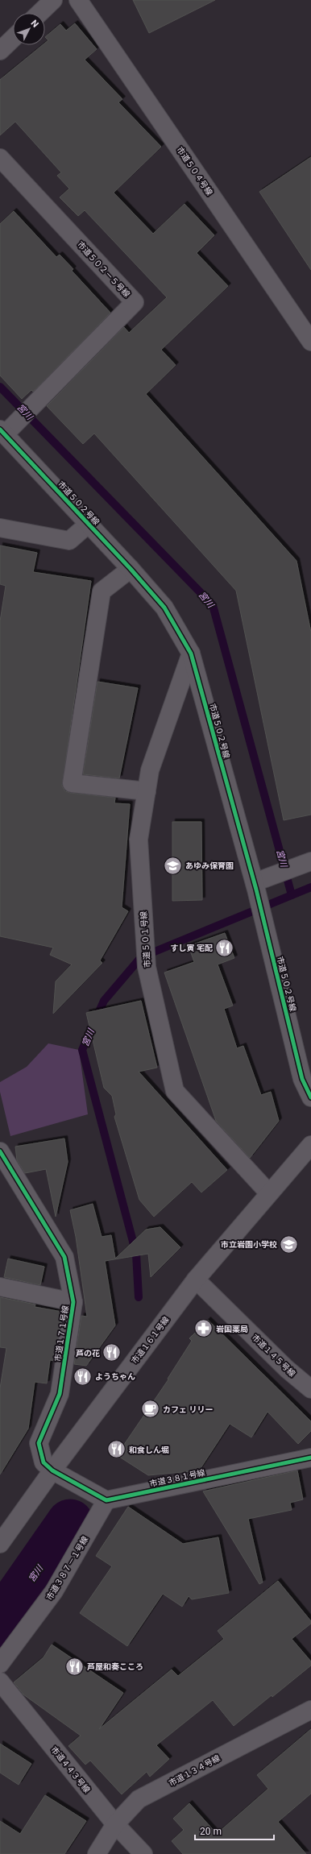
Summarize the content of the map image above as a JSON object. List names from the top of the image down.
{
  "streets": {
    "street": [
      "市道５０４号線",
      "市道５０２－５号線",
      "市道５０２号線",
      "市道５０１号線",
      "市道１７１号線",
      "市道１６１号線",
      "市道１４５号線",
      "市道３８１号線",
      "市道３８７－１号線",
      "市道４４３号線",
      "市道１３４号線"
    ]
  },
  "crossings": [
    ["市道５０２－５号線", "市道５０２号線"],
    ["市道５０２号線", "市道５０１号線"],
    ["市道５０１号線", "市道１６１号線"],
    ["市道１７１号線", "市道１６１号線"],
    ["市道１６１号線", "市道１４５号線"],
    ["市道３８１号線", "市道３８７－１号線"],
    ["市道４４３号線", "市道１３４号線"]
  ],
  "water": ["宮川"],
  "places": {
    "school or university": ["あゆみ保育園", "市立岩園小学校"],
    "restaurant": [
      "すし寅 宅配",
      "芦の花",
      "ようちゃん",
      "和食しん堀",
      "芦屋和奏こころ"
    ],
    "pharmacy": ["岩国薬局"],
    "cafe": ["カフェ リリー"]
  },
  "scale_bar": "20 m",
  "north": "top right"
}
